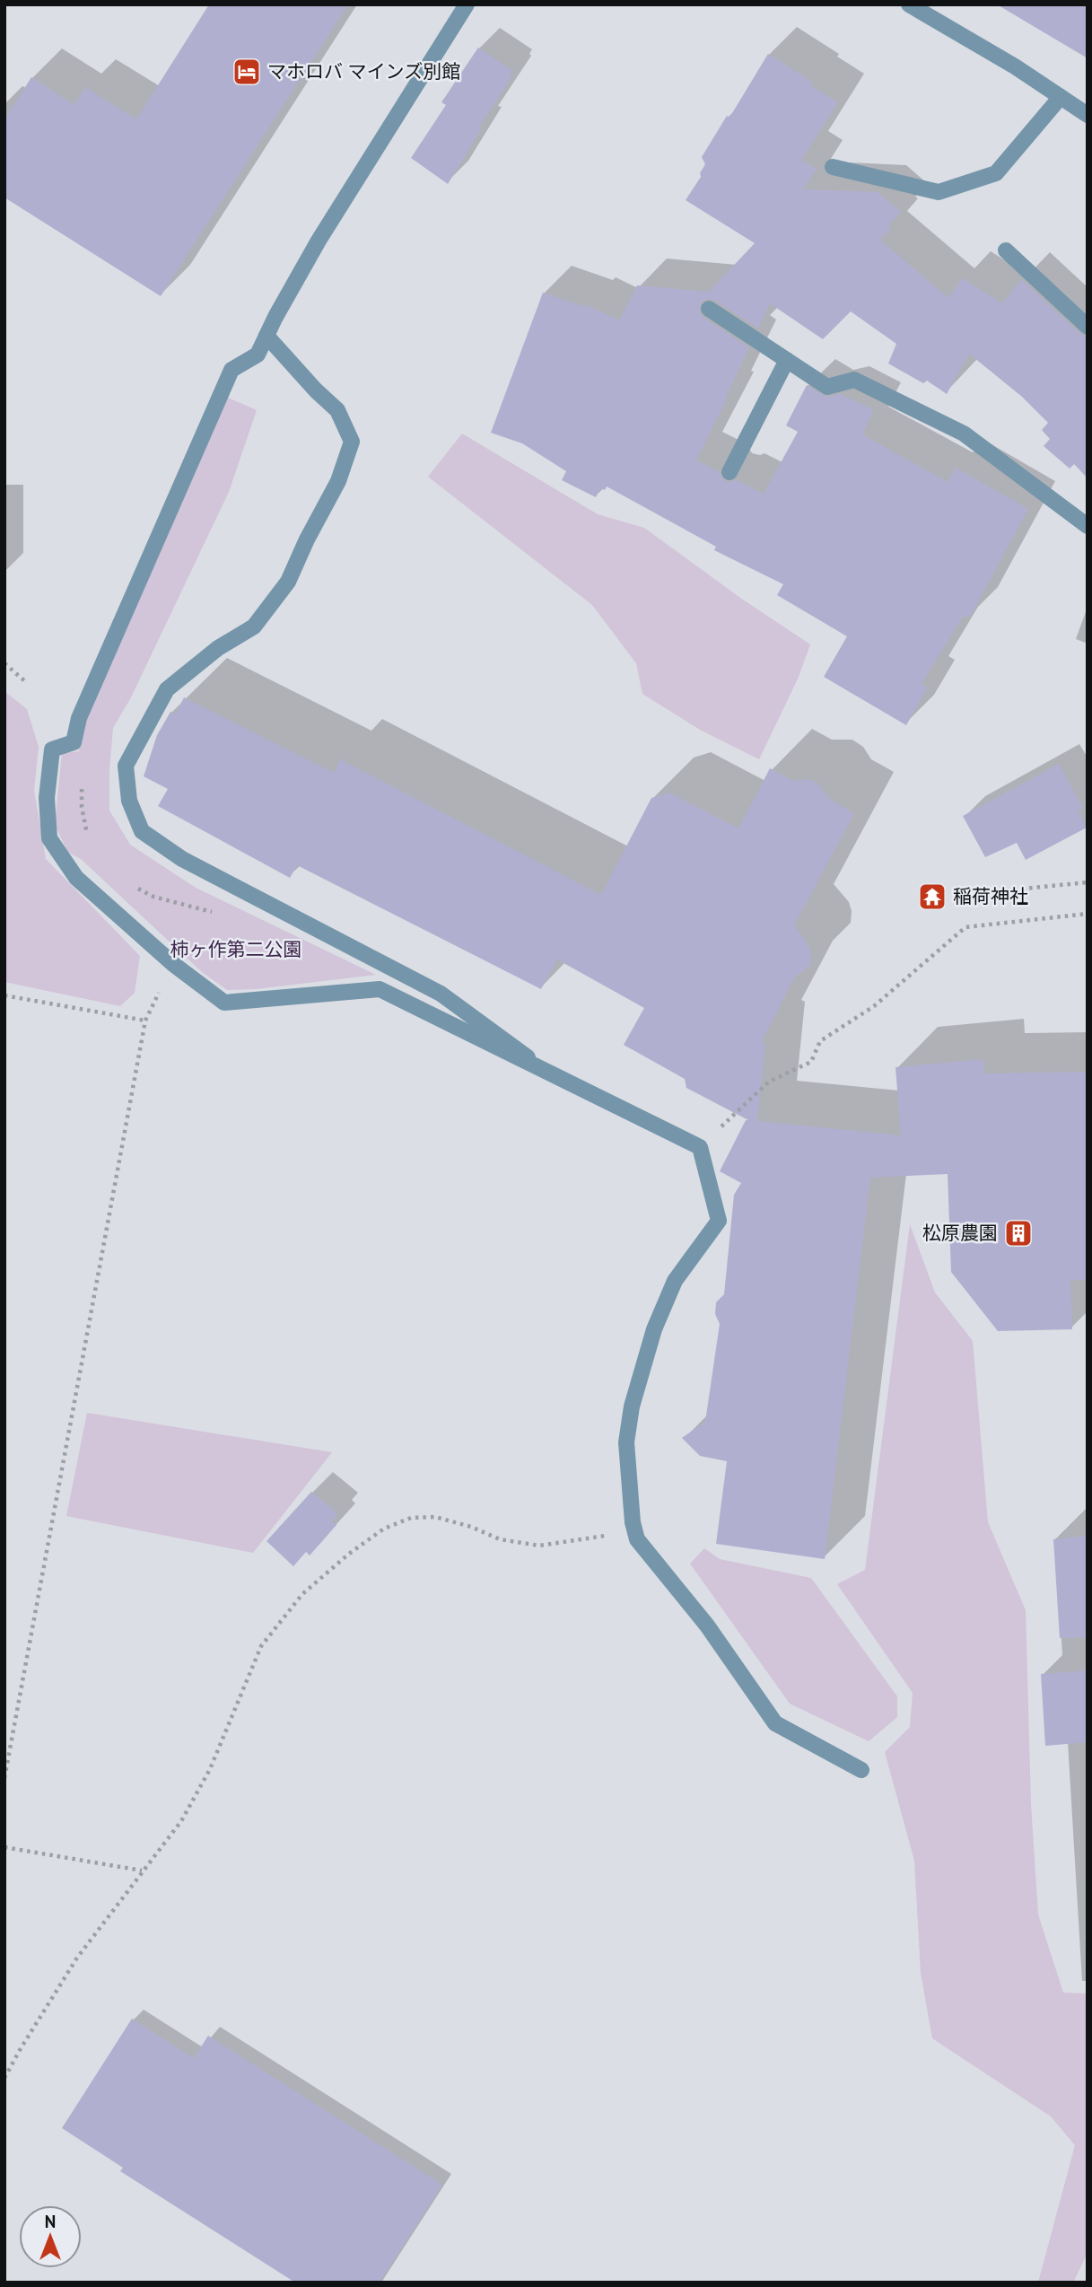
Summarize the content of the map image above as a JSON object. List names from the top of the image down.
{
  "parks": ["柿ヶ作第二公園"],
  "places": {
    "hotel": ["マホロバ マインズ別館"],
    "temple": ["稲荷神社"],
    "building": ["松原農園"]
  },
  "north": "top"
}
